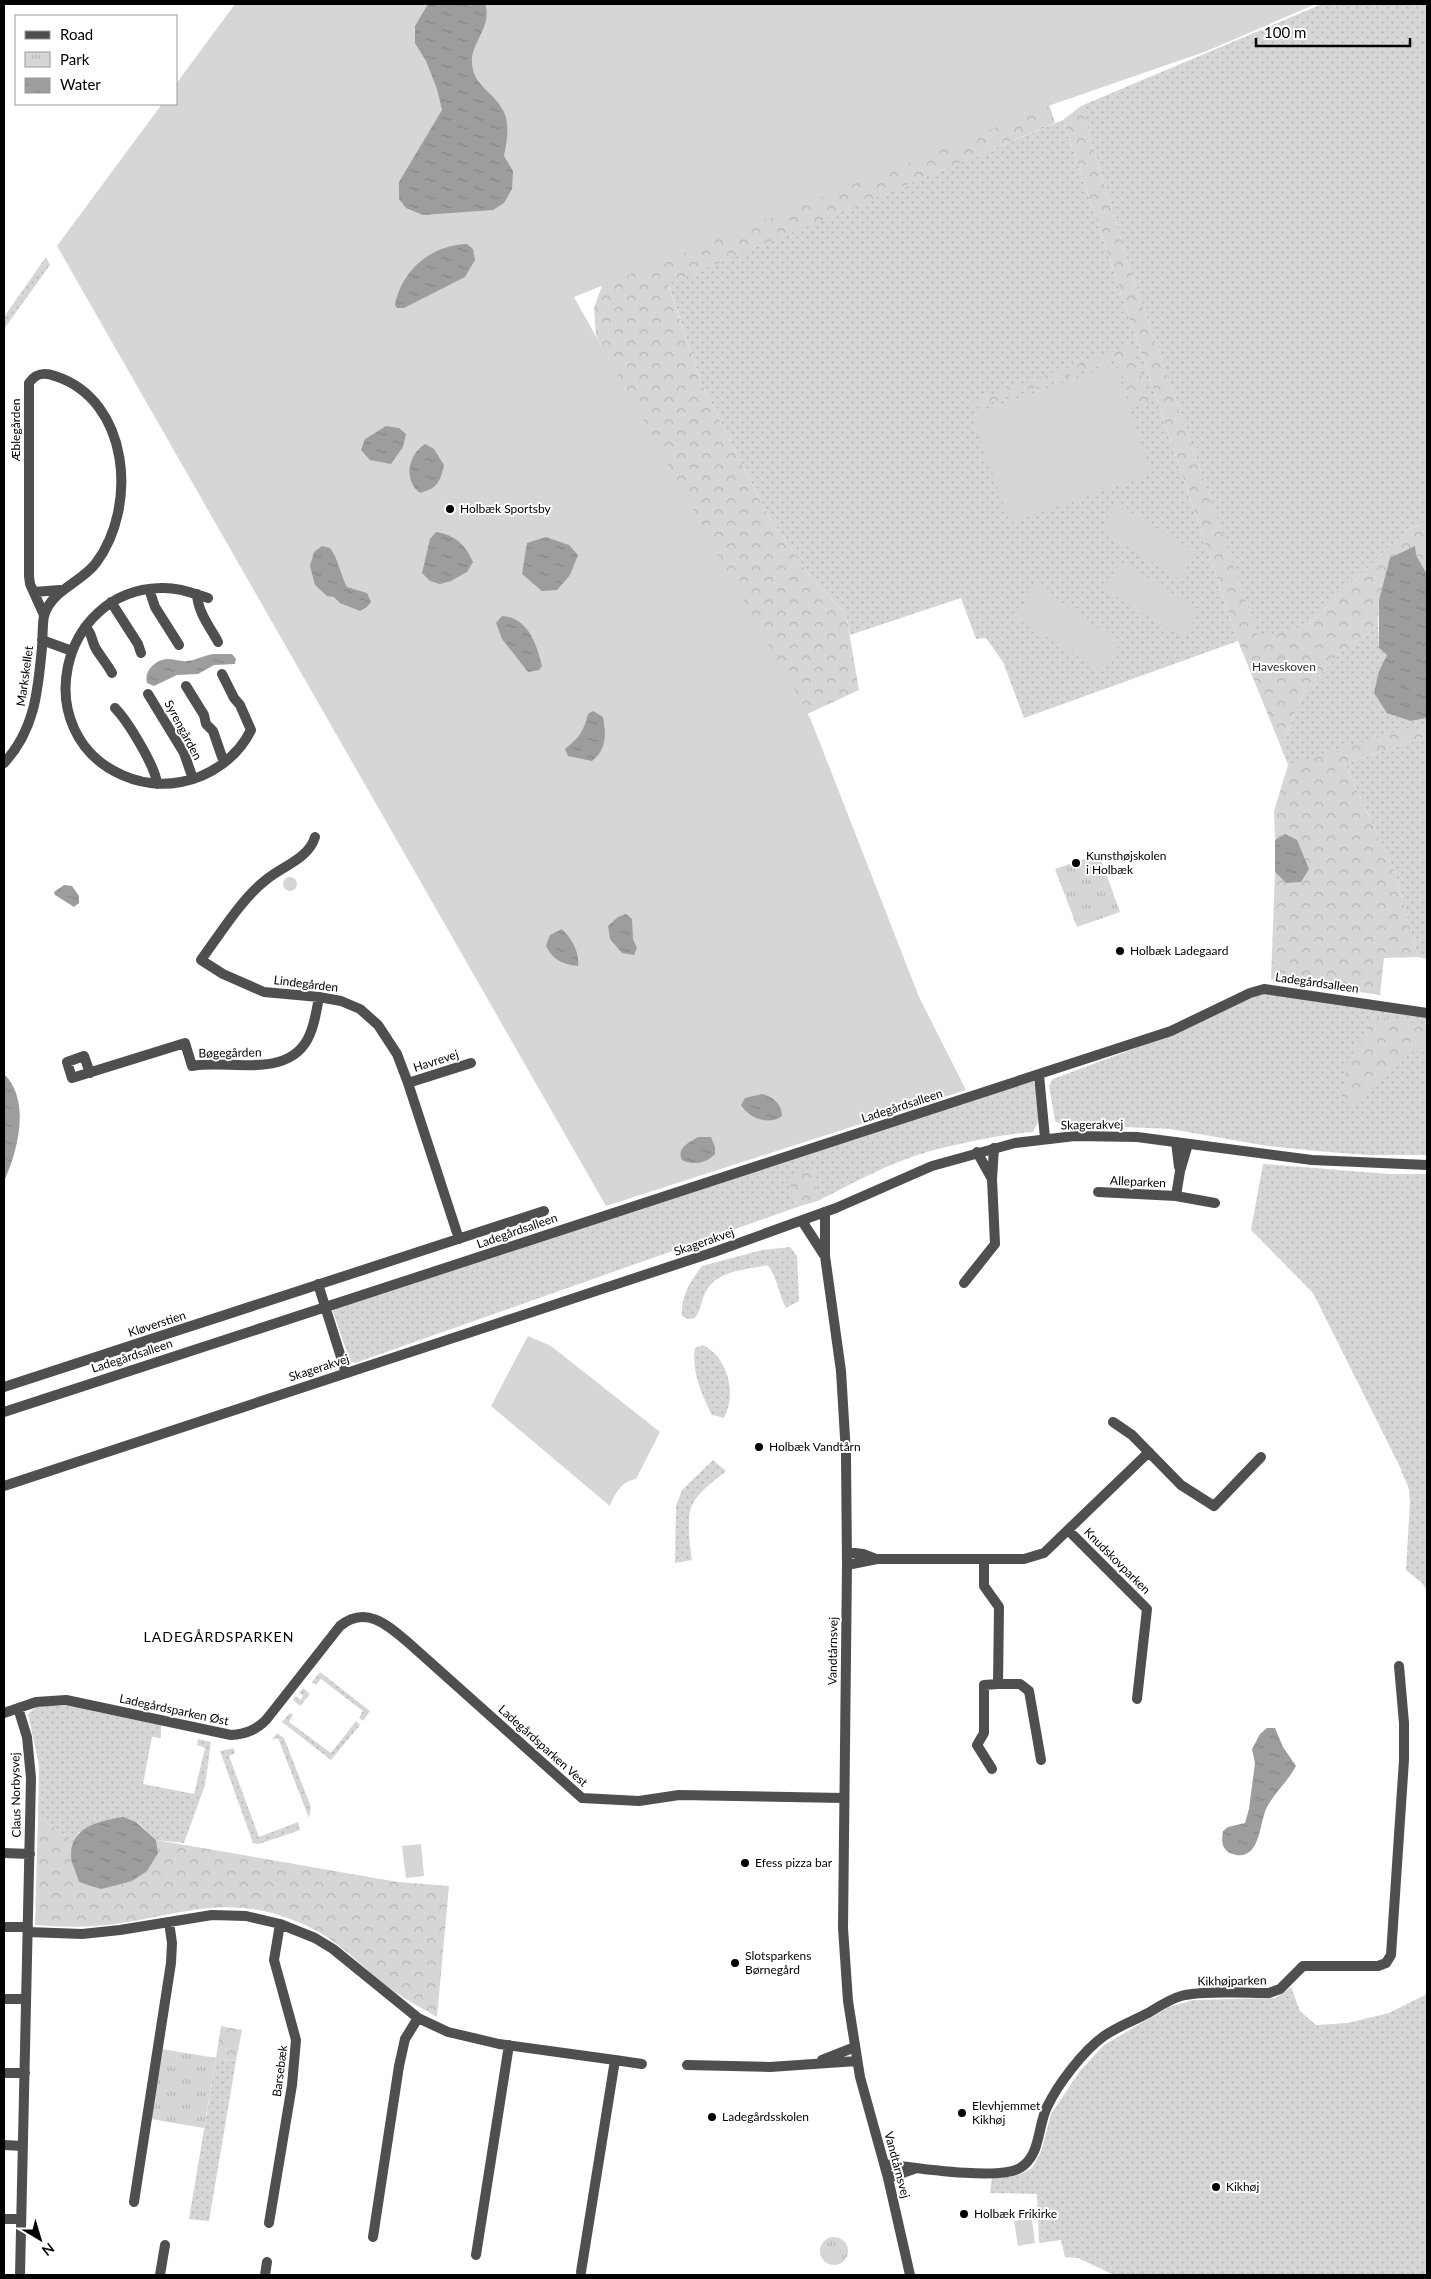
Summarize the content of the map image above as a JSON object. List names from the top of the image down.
{
  "streets": {
    "street": [
      "Æblegården",
      "Markskellet",
      "Syrengården",
      "Ladegårdsalleen",
      "Lindegården",
      "Bøgegården",
      "Havrevej",
      "Skagerakvej",
      "Alleparken",
      "Kløverstien",
      "Knudskovparken",
      "Vandtårnsvej",
      "Ladegårdsparken Øst",
      "Ladegårdsparken Vest",
      "Claus Norbysvej",
      "Kikhøjparken",
      "Barsebæk"
    ]
  },
  "crossings": [
    ["Æblegården", "Markskellet"],
    ["Lindegården", "Bøgegården"],
    ["Lindegården", "Havrevej"],
    ["Lindegården", "Kløverstien"],
    ["Skagerakvej", "Alleparken"],
    ["Skagerakvej", "Vandtårnsvej"],
    ["Knudskovparken", "Vandtårnsvej"],
    ["Vandtårnsvej", "Ladegårdsparken Vest"],
    ["Vandtårnsvej", "Kikhøjparken"],
    ["Ladegårdsparken Øst", "Ladegårdsparken Vest"],
    ["Ladegårdsparken Øst", "Claus Norbysvej"]
  ],
  "districts": ["LADEGÅRDSPARKEN"],
  "parks": ["Haveskoven"],
  "places": [
    "Holbæk Sportsby",
    "Kunsthøjskolen i Holbæk",
    "Holbæk Ladegaard",
    "Holbæk Vandtårn",
    "Efess pizza bar",
    "Slotsparkens Børnegård",
    "Elevhjemmet Kikhøj",
    "Ladegårdsskolen",
    "Kikhøj",
    "Holbæk Frikirke"
  ],
  "legend": ["Road", "Park", "Water"],
  "scale_bar": "100 m",
  "north": "bottom right"
}
